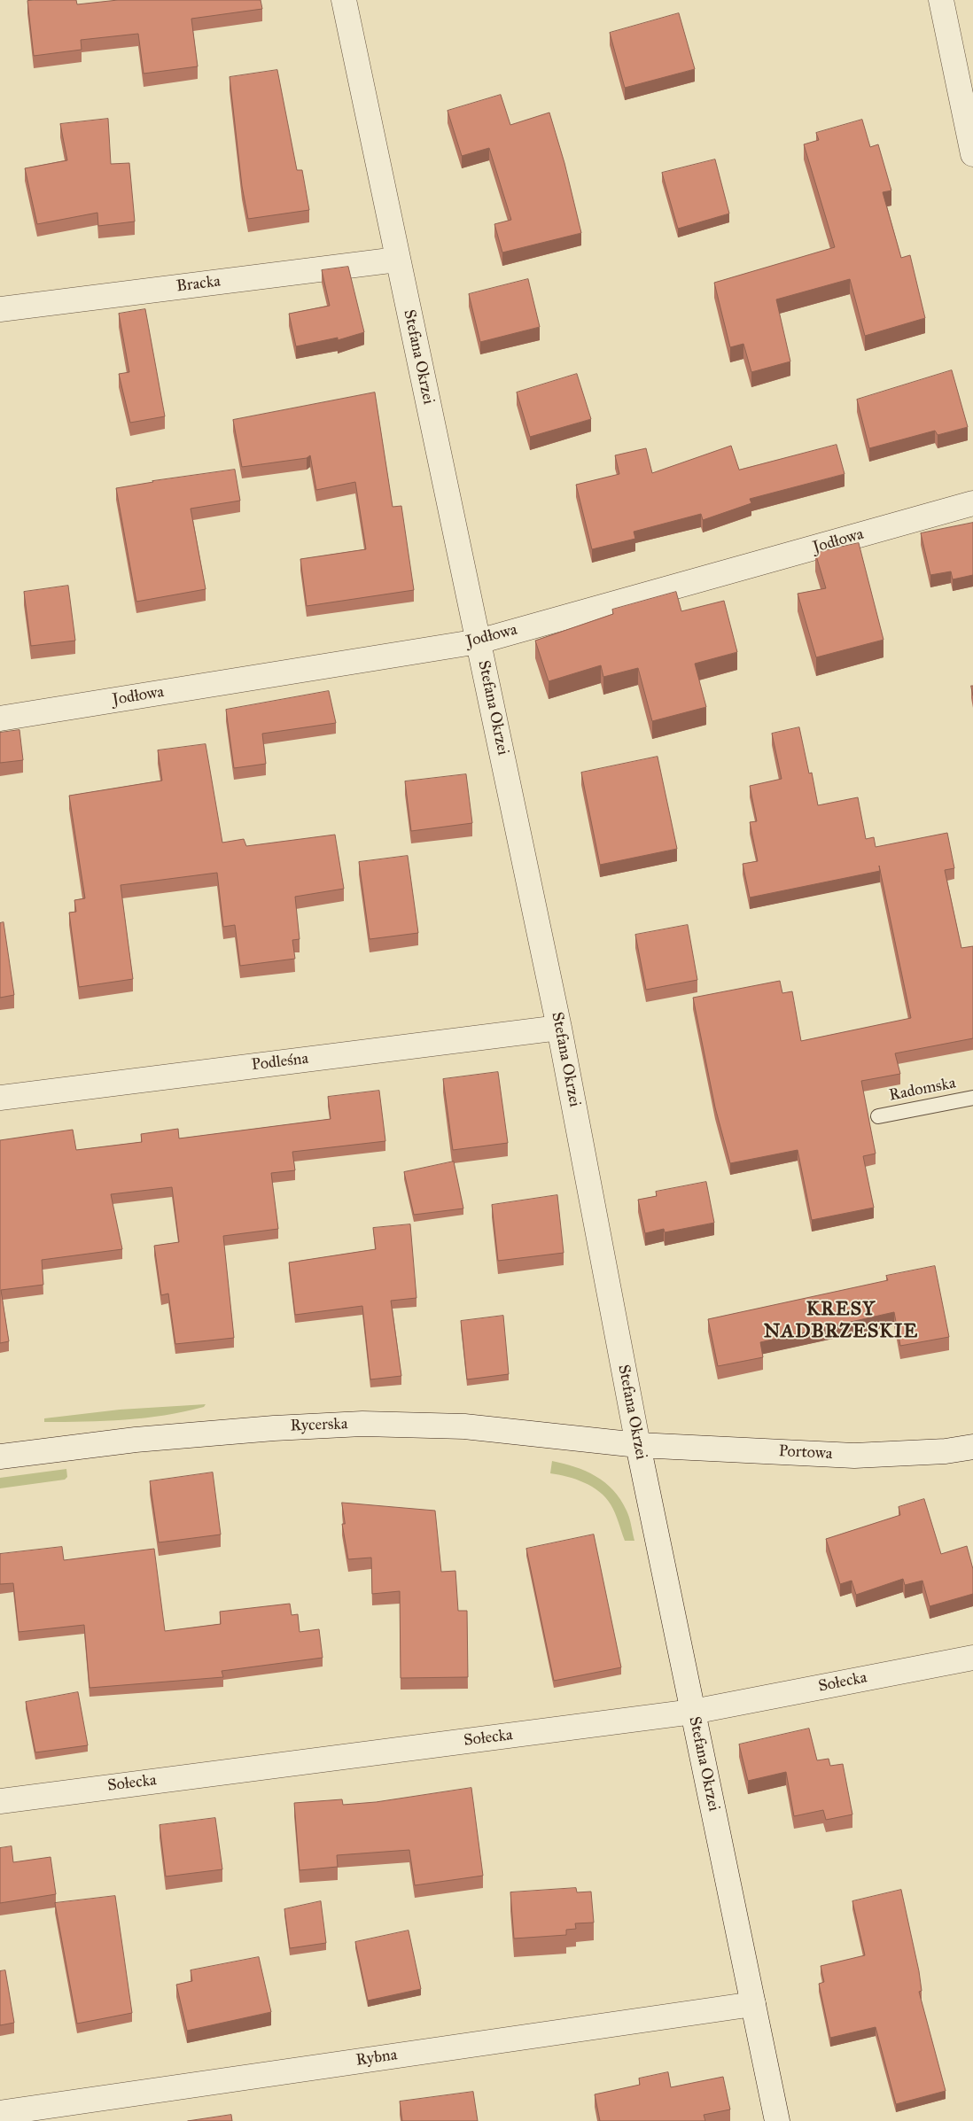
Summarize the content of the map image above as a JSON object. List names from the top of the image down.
{
  "streets": {
    "street": [
      "Bracka",
      "Stefana Okrzei",
      "Jodłowa",
      "Podleśna",
      "Rycerska",
      "Portowa",
      "Sołecka",
      "Rybna"
    ],
    "lane": ["Radomska"]
  },
  "crossings": [
    ["Bracka", "Stefana Okrzei"],
    ["Stefana Okrzei", "Jodłowa"],
    ["Stefana Okrzei", "Podleśna"],
    ["Stefana Okrzei", "Rycerska"],
    ["Stefana Okrzei", "Portowa"],
    ["Stefana Okrzei", "Sołecka"],
    ["Stefana Okrzei", "Rybna"],
    ["Rycerska", "Portowa"]
  ],
  "districts": ["KRESY NADBRZESKIE"]
}
